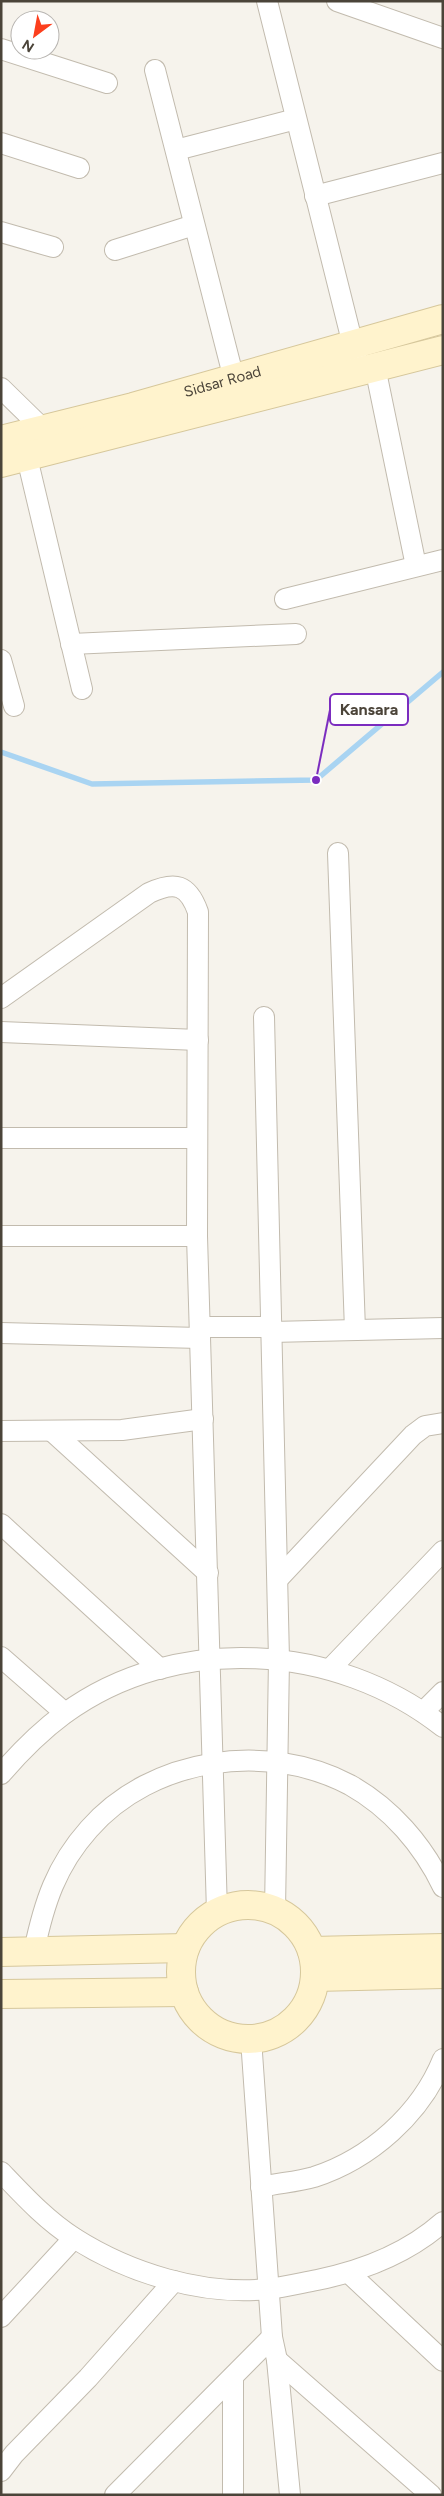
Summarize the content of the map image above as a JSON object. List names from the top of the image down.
{
  "streets": {
    "street": ["Sidsar Road"]
  },
  "places": ["Kansara"],
  "north": "bottom left"
}
